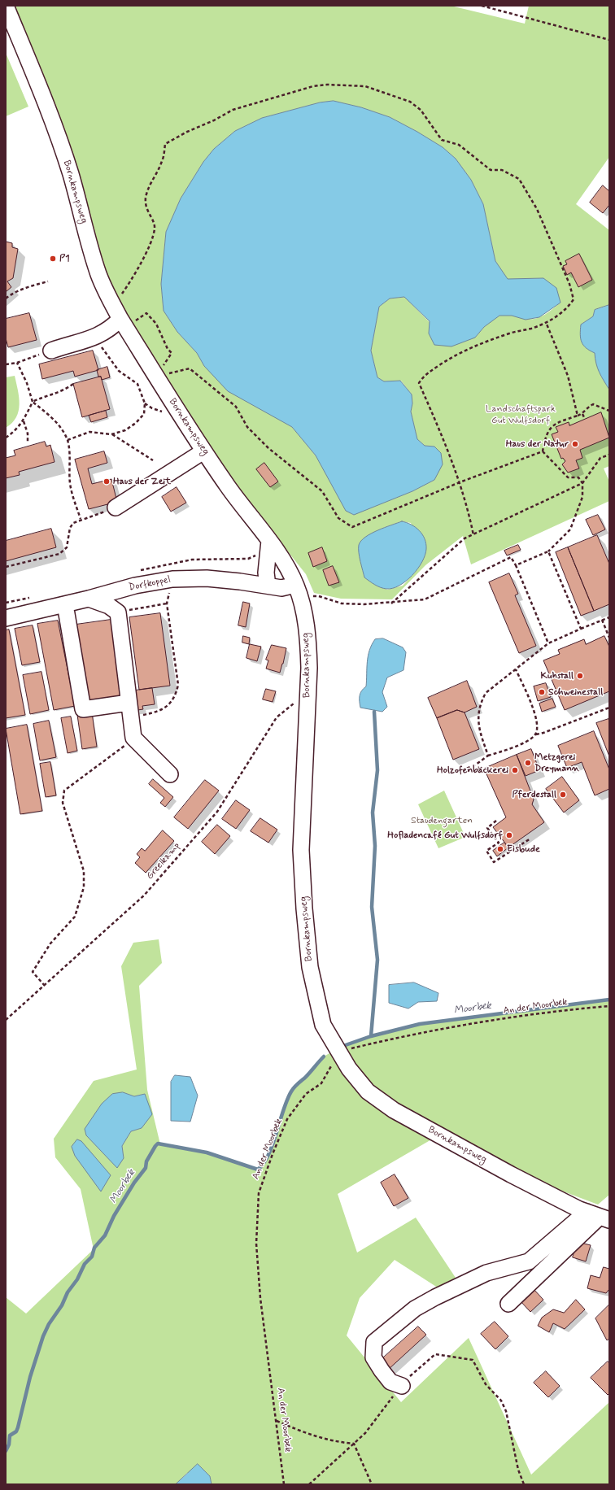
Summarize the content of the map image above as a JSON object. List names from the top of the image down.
{
  "streets": {
    "street": ["Bornkampsweg", "Dorfkoppel"],
    "path": ["Greelkamp", "An der Moorbek"]
  },
  "crossings": [
    ["Bornkampsweg", "Dorfkoppel"],
    ["Bornkampsweg", "Greelkamp"],
    ["Bornkampsweg", "An der Moorbek"]
  ],
  "water": ["Moorbek"],
  "parks": ["Landschaftspark Gut Wulfsdorf", "Staudengarten"],
  "places": [
    "P1",
    "Haus der Natur",
    "Haus der Zeit",
    "Kuhstall",
    "Schweinestall",
    "Metzgerei Dreymann",
    "Holzofenbäckerei",
    "Pferdestall",
    "Hofladencafé Gut Wulfsdorf",
    "Eisbude"
  ]
}
